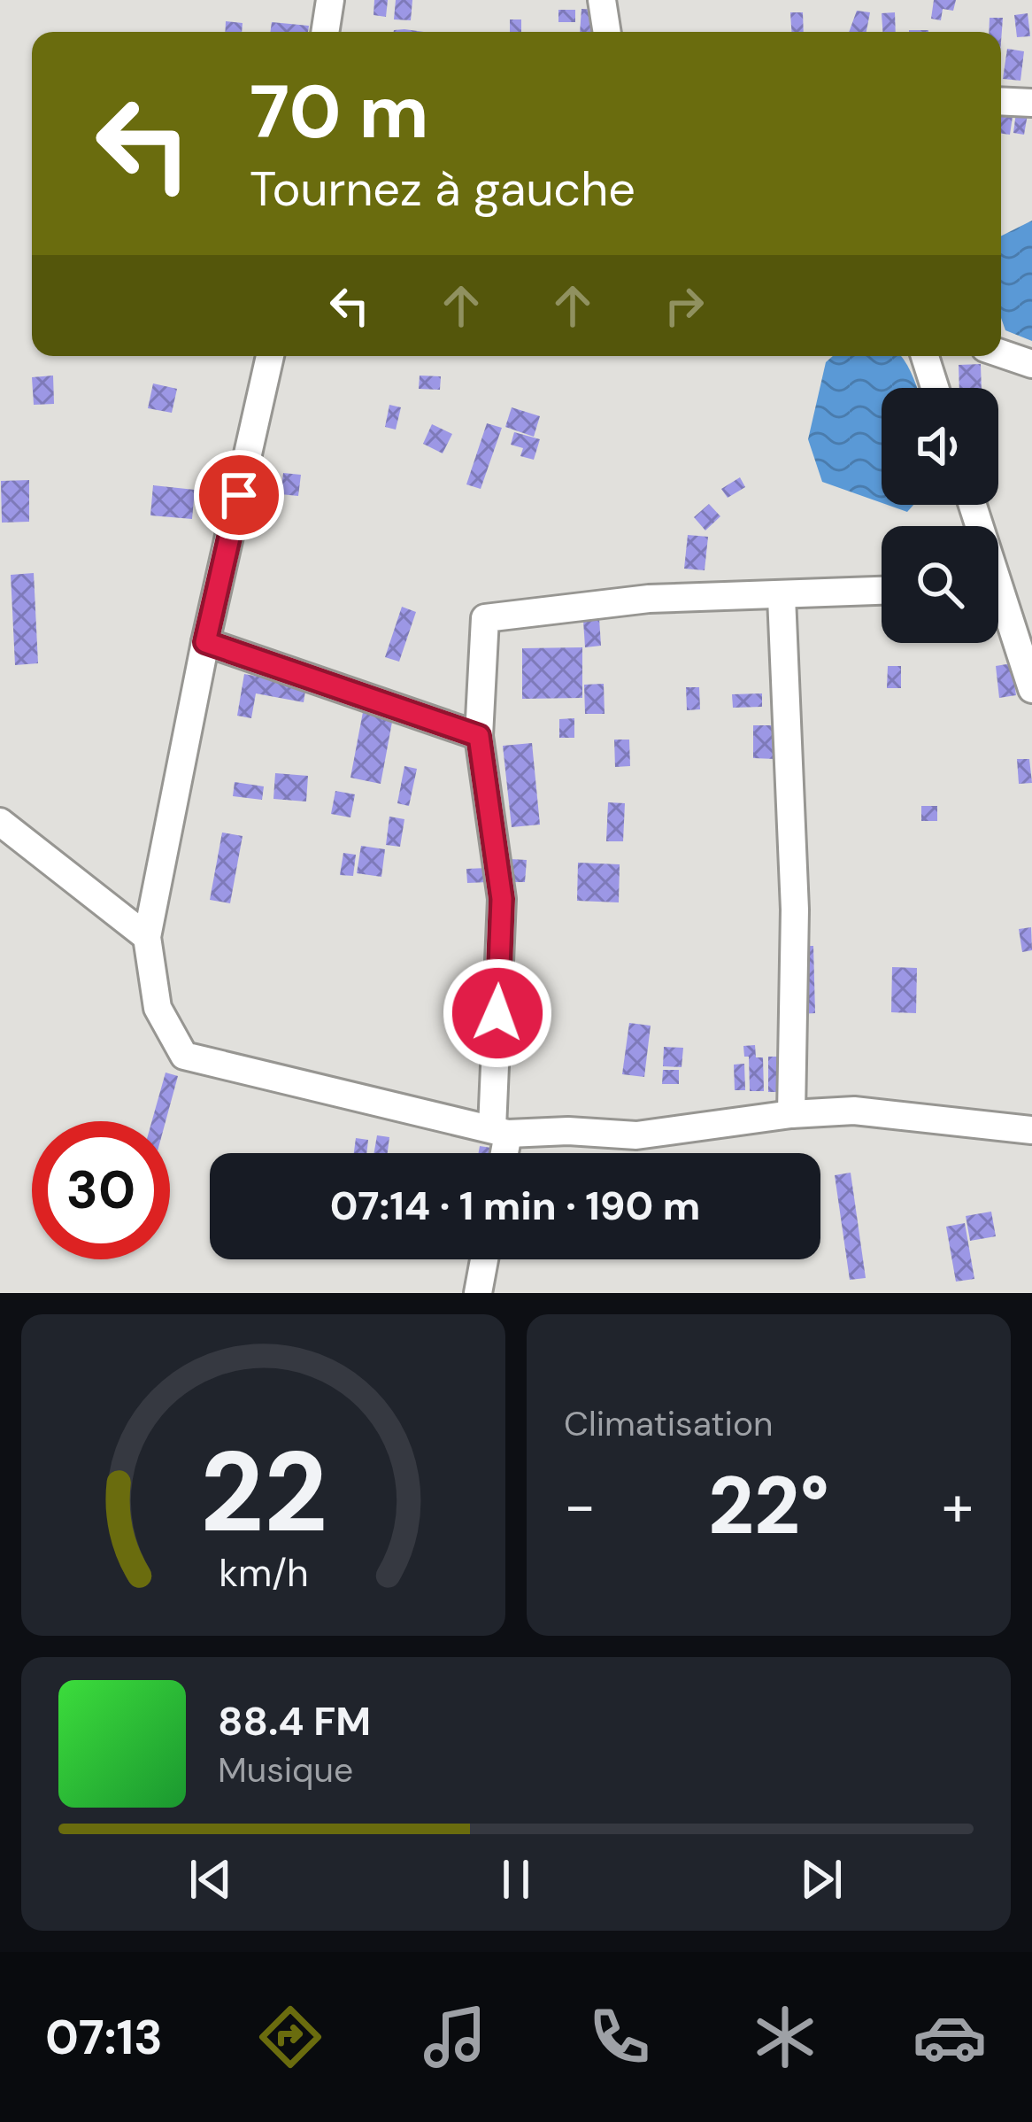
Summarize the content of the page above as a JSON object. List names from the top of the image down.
{
  "page": {
    "turn": ["70 m", "Tournez à gauche"],
    "limit": "30",
    "trip": "07:14 · 1 min · 190 m",
    "tile": "Climatisation",
    "heat": ["−", "22°", "+"],
    "song": ["88.4 FM", "Musique"],
    "tabs": "07:13",
    "gauge": ["22", "km/h"]
  }
}
